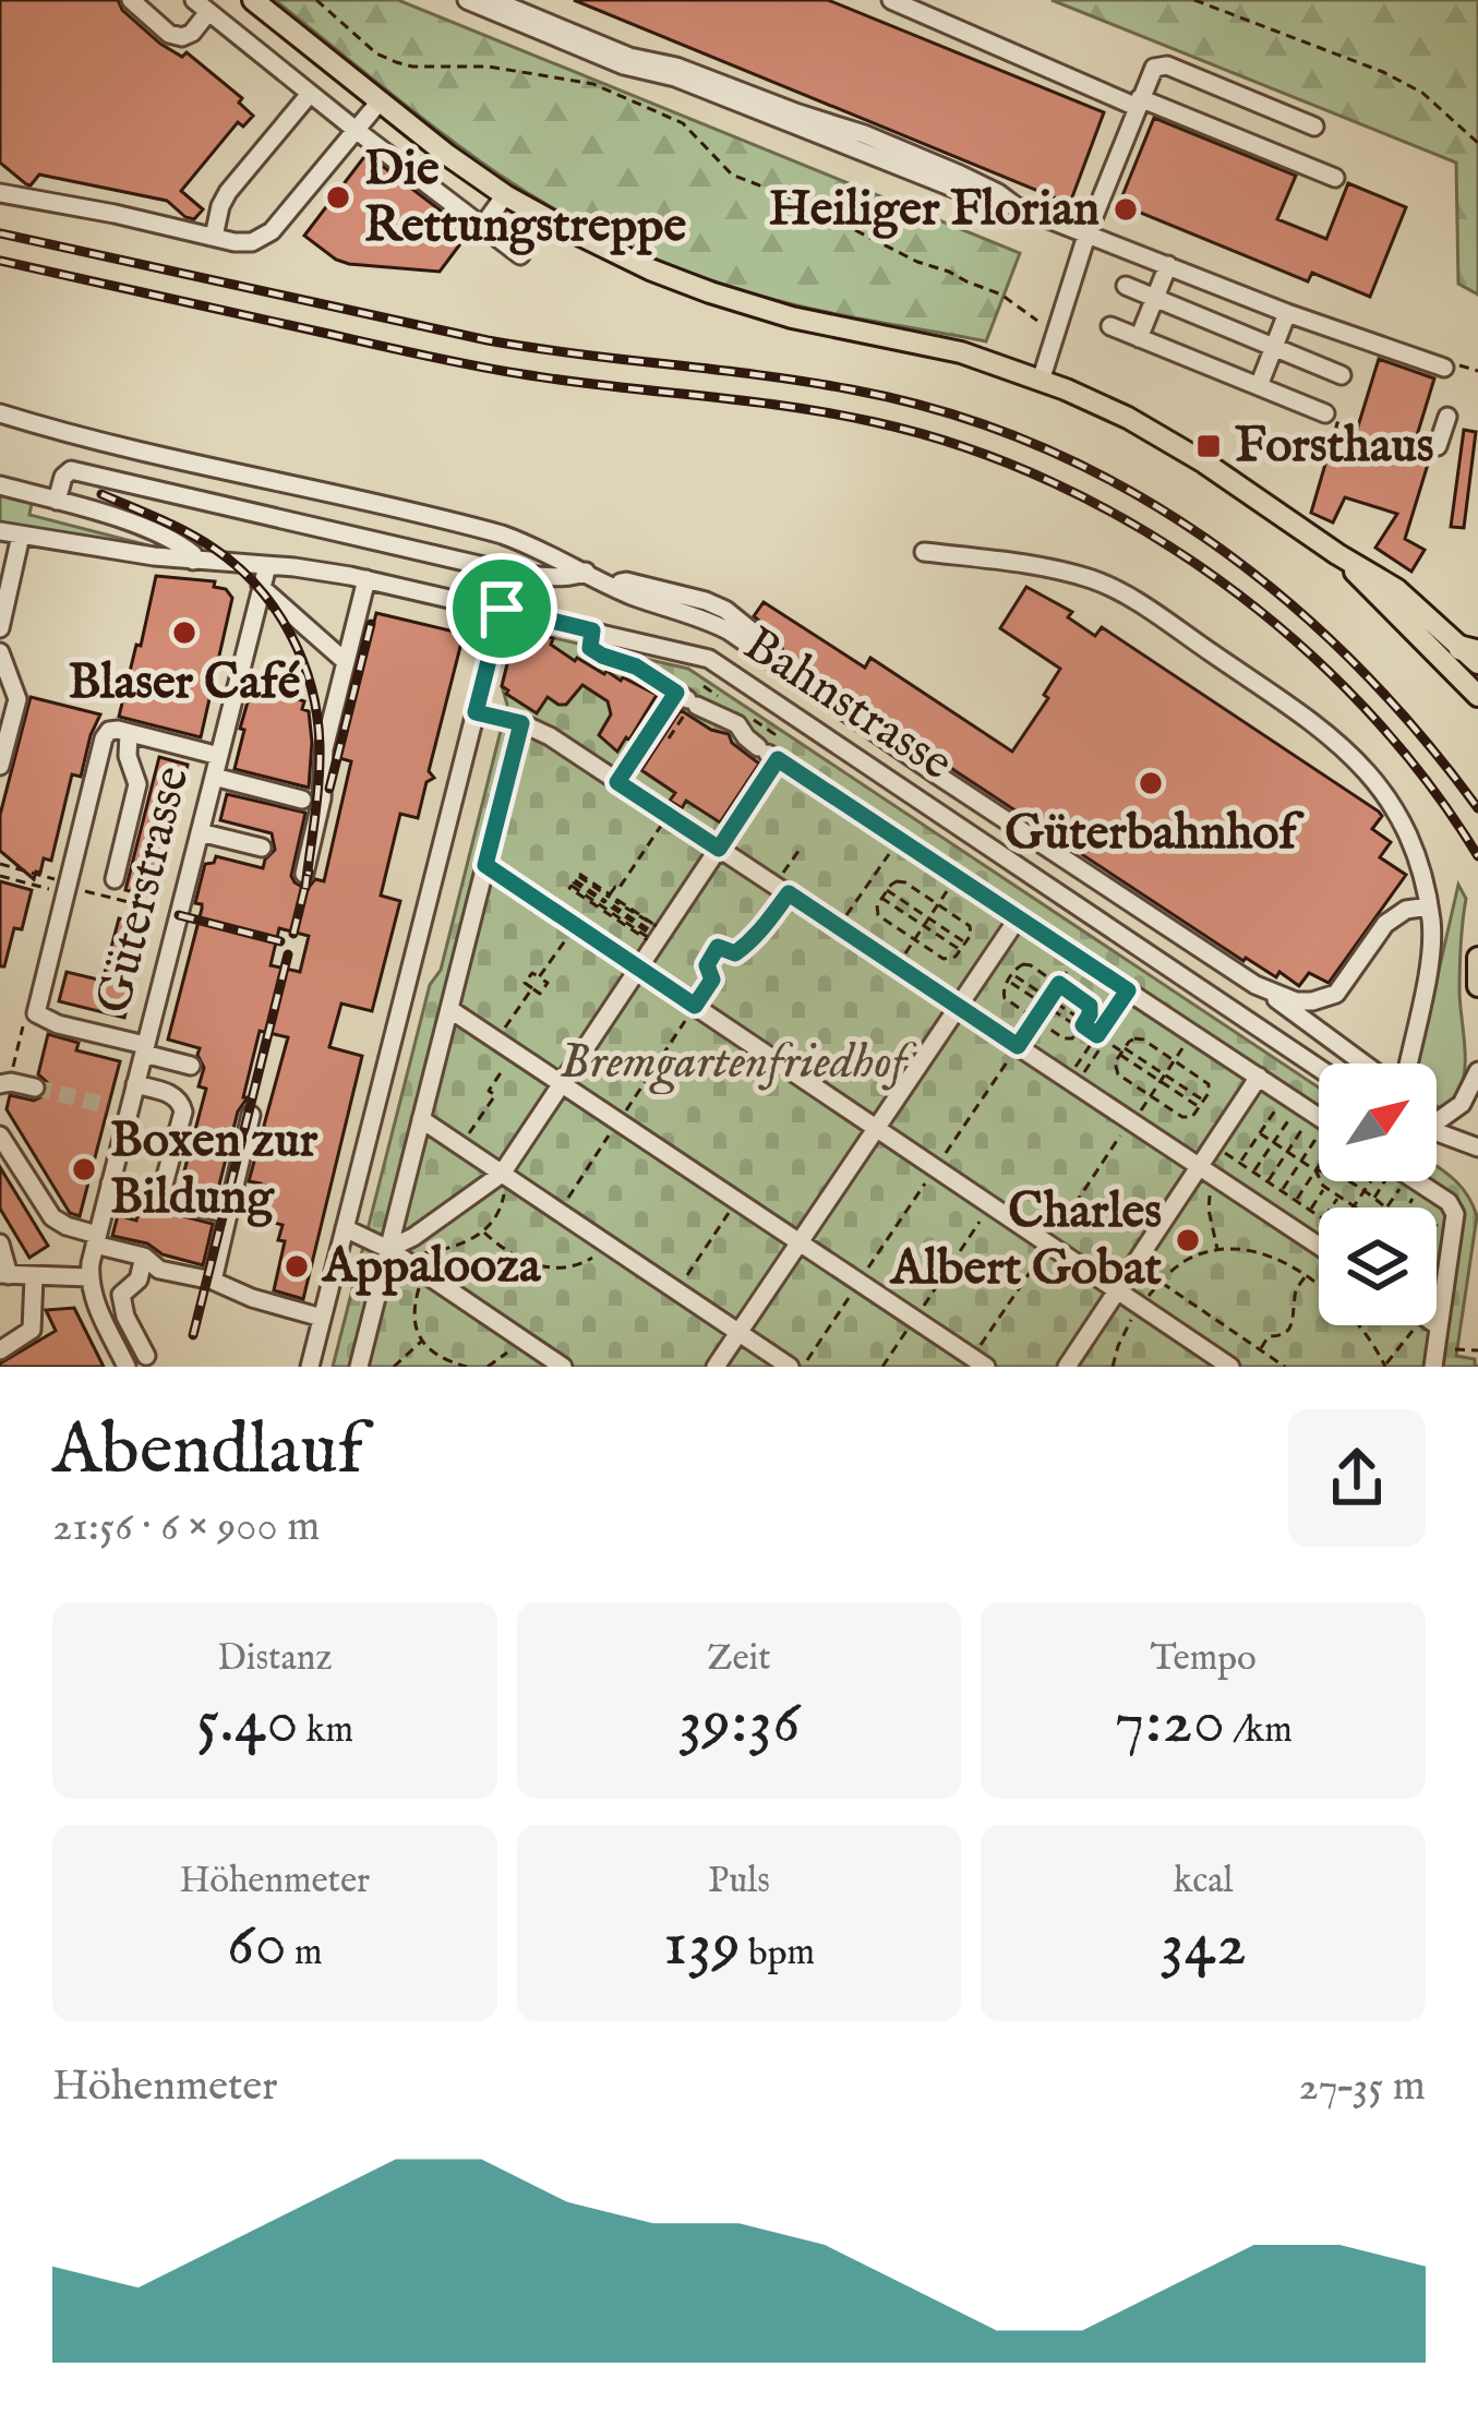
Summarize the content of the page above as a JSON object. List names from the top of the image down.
{
  "streets": {
    "street": ["Bahnstrasse", "Güterstrasse"]
  },
  "crossings": [
    ["Bahnstrasse", "Güterstrasse"]
  ],
  "parks": ["Bremgartenfriedhof"],
  "places": {
    "other": [
      "Die Rettungstreppe",
      "Heiliger Florian",
      "Blaser Café",
      "Güterbahnhof",
      "Boxen zur Bildung",
      "Charles Albert Gobat",
      "Appalooza"
    ],
    "transit": ["Forsthaus"]
  },
  "north": "top right",
  "page": {
    "heading": ["Abendlauf", "21:56 · 6 × 900 m"],
    "stats": [
      ["Distanz", "5.40 km"],
      ["Zeit", "39:36"],
      ["Tempo", "7:20 /km"],
      ["Höhenmeter", "60 m"],
      ["Puls", "139 bpm"],
      ["kcal", "342"]
    ],
    "chart": ["Höhenmeter", "27–35 m"]
  }
}
